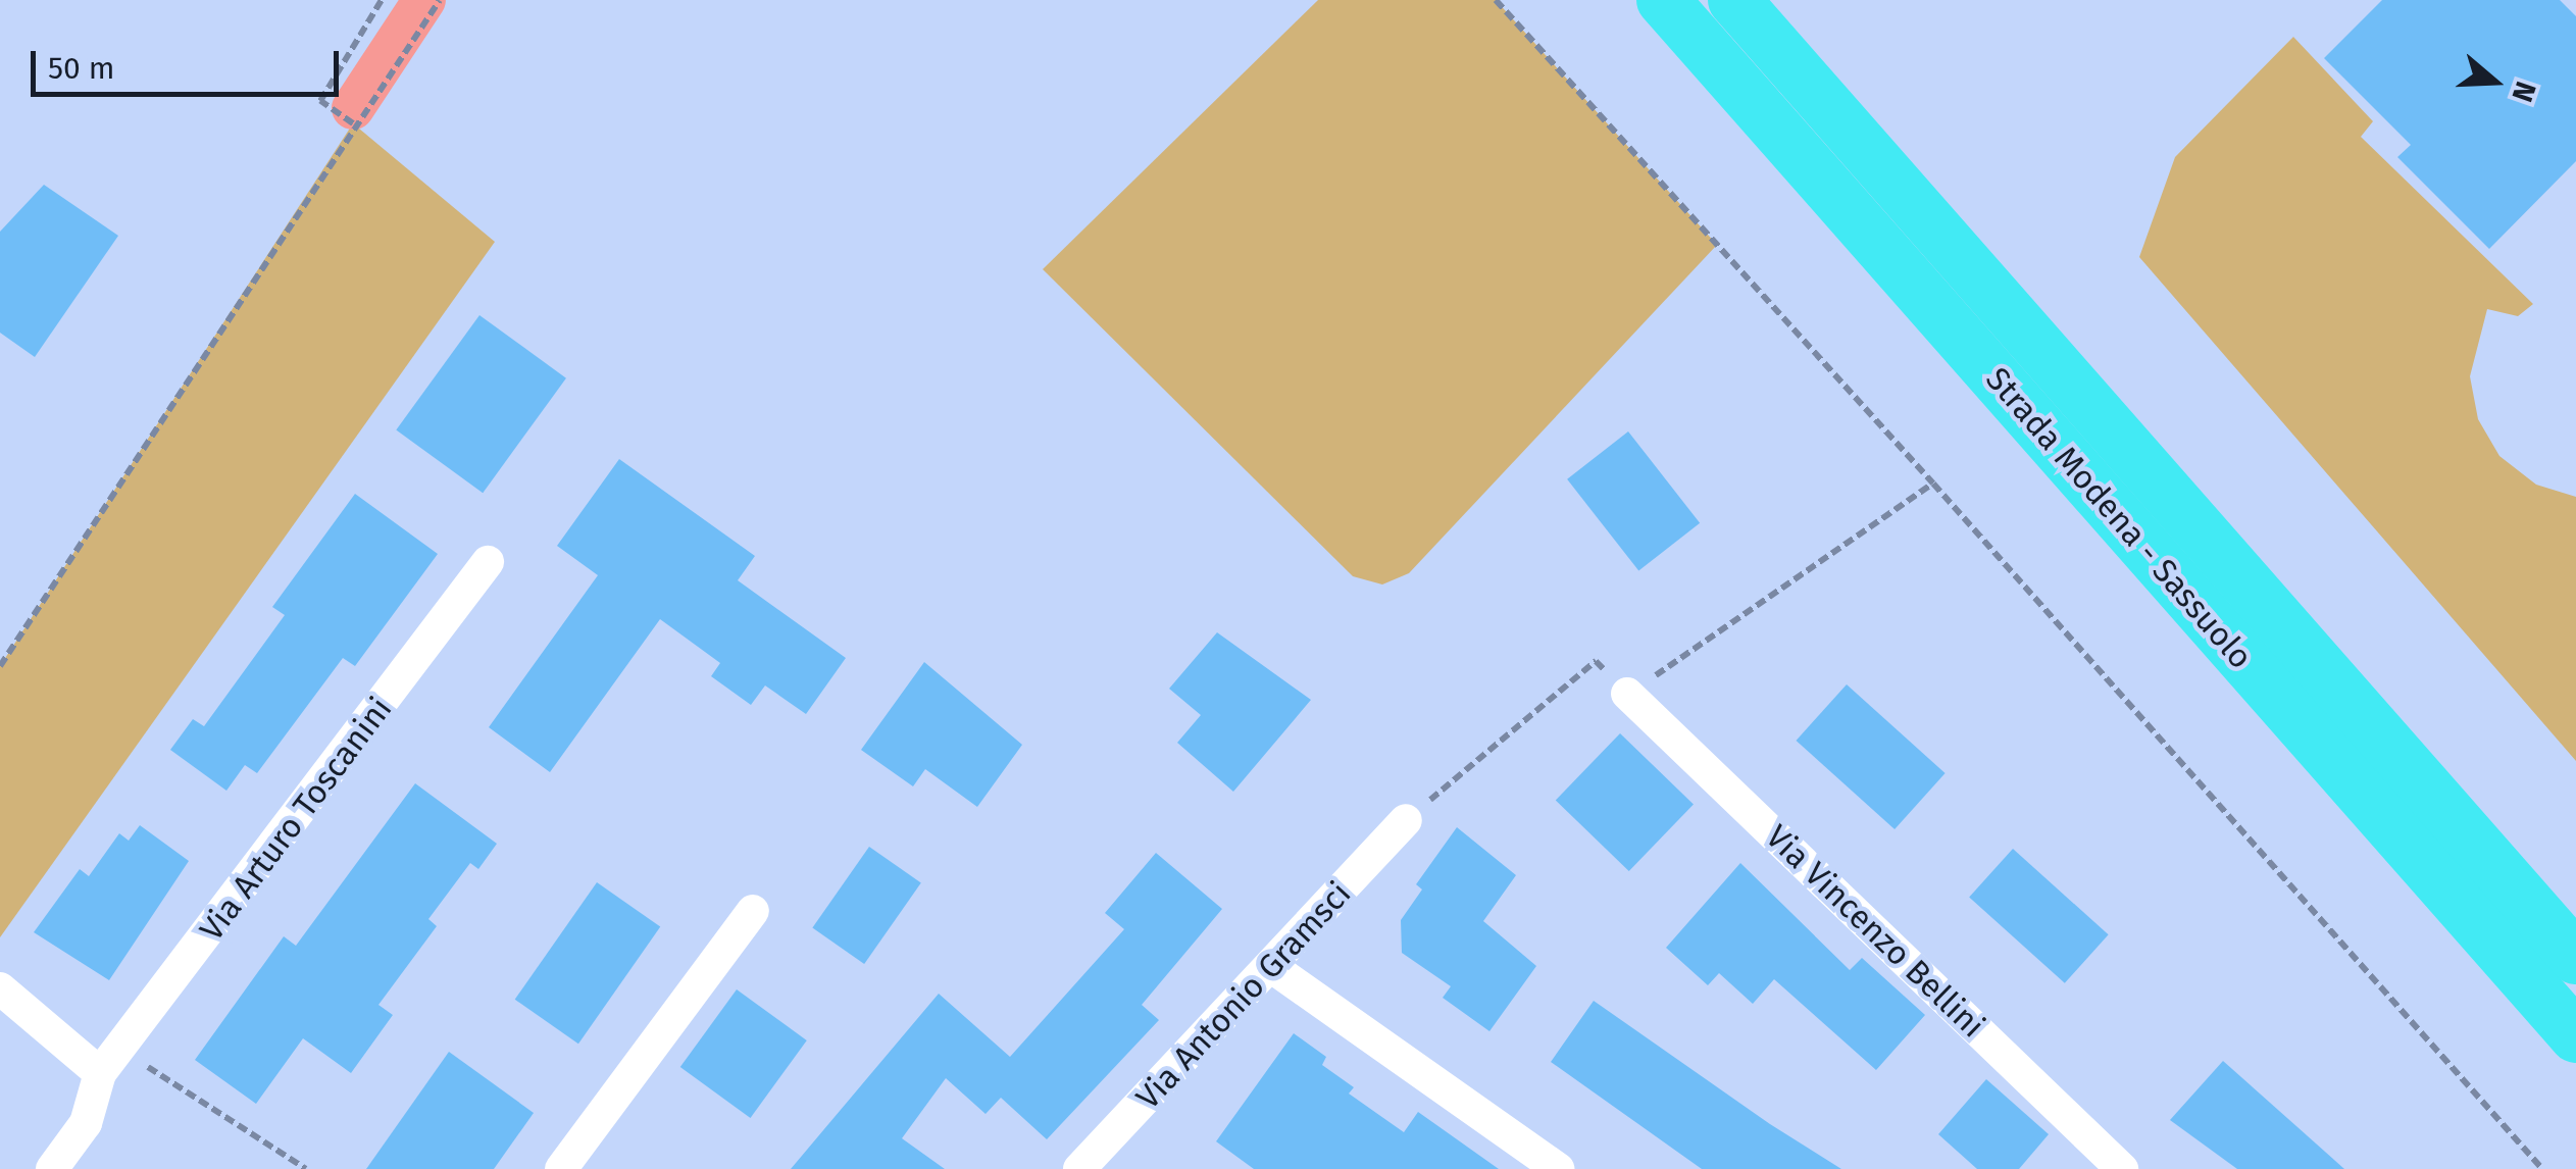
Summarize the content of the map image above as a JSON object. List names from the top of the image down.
{
  "streets": {
    "highway": ["Strada Modena - Sassuolo"],
    "street": ["Via Arturo Toscanini", "Via Vincenzo Bellini", "Via Antonio Gramsci"]
  },
  "scale_bar": "50 m",
  "north": "right"
}
